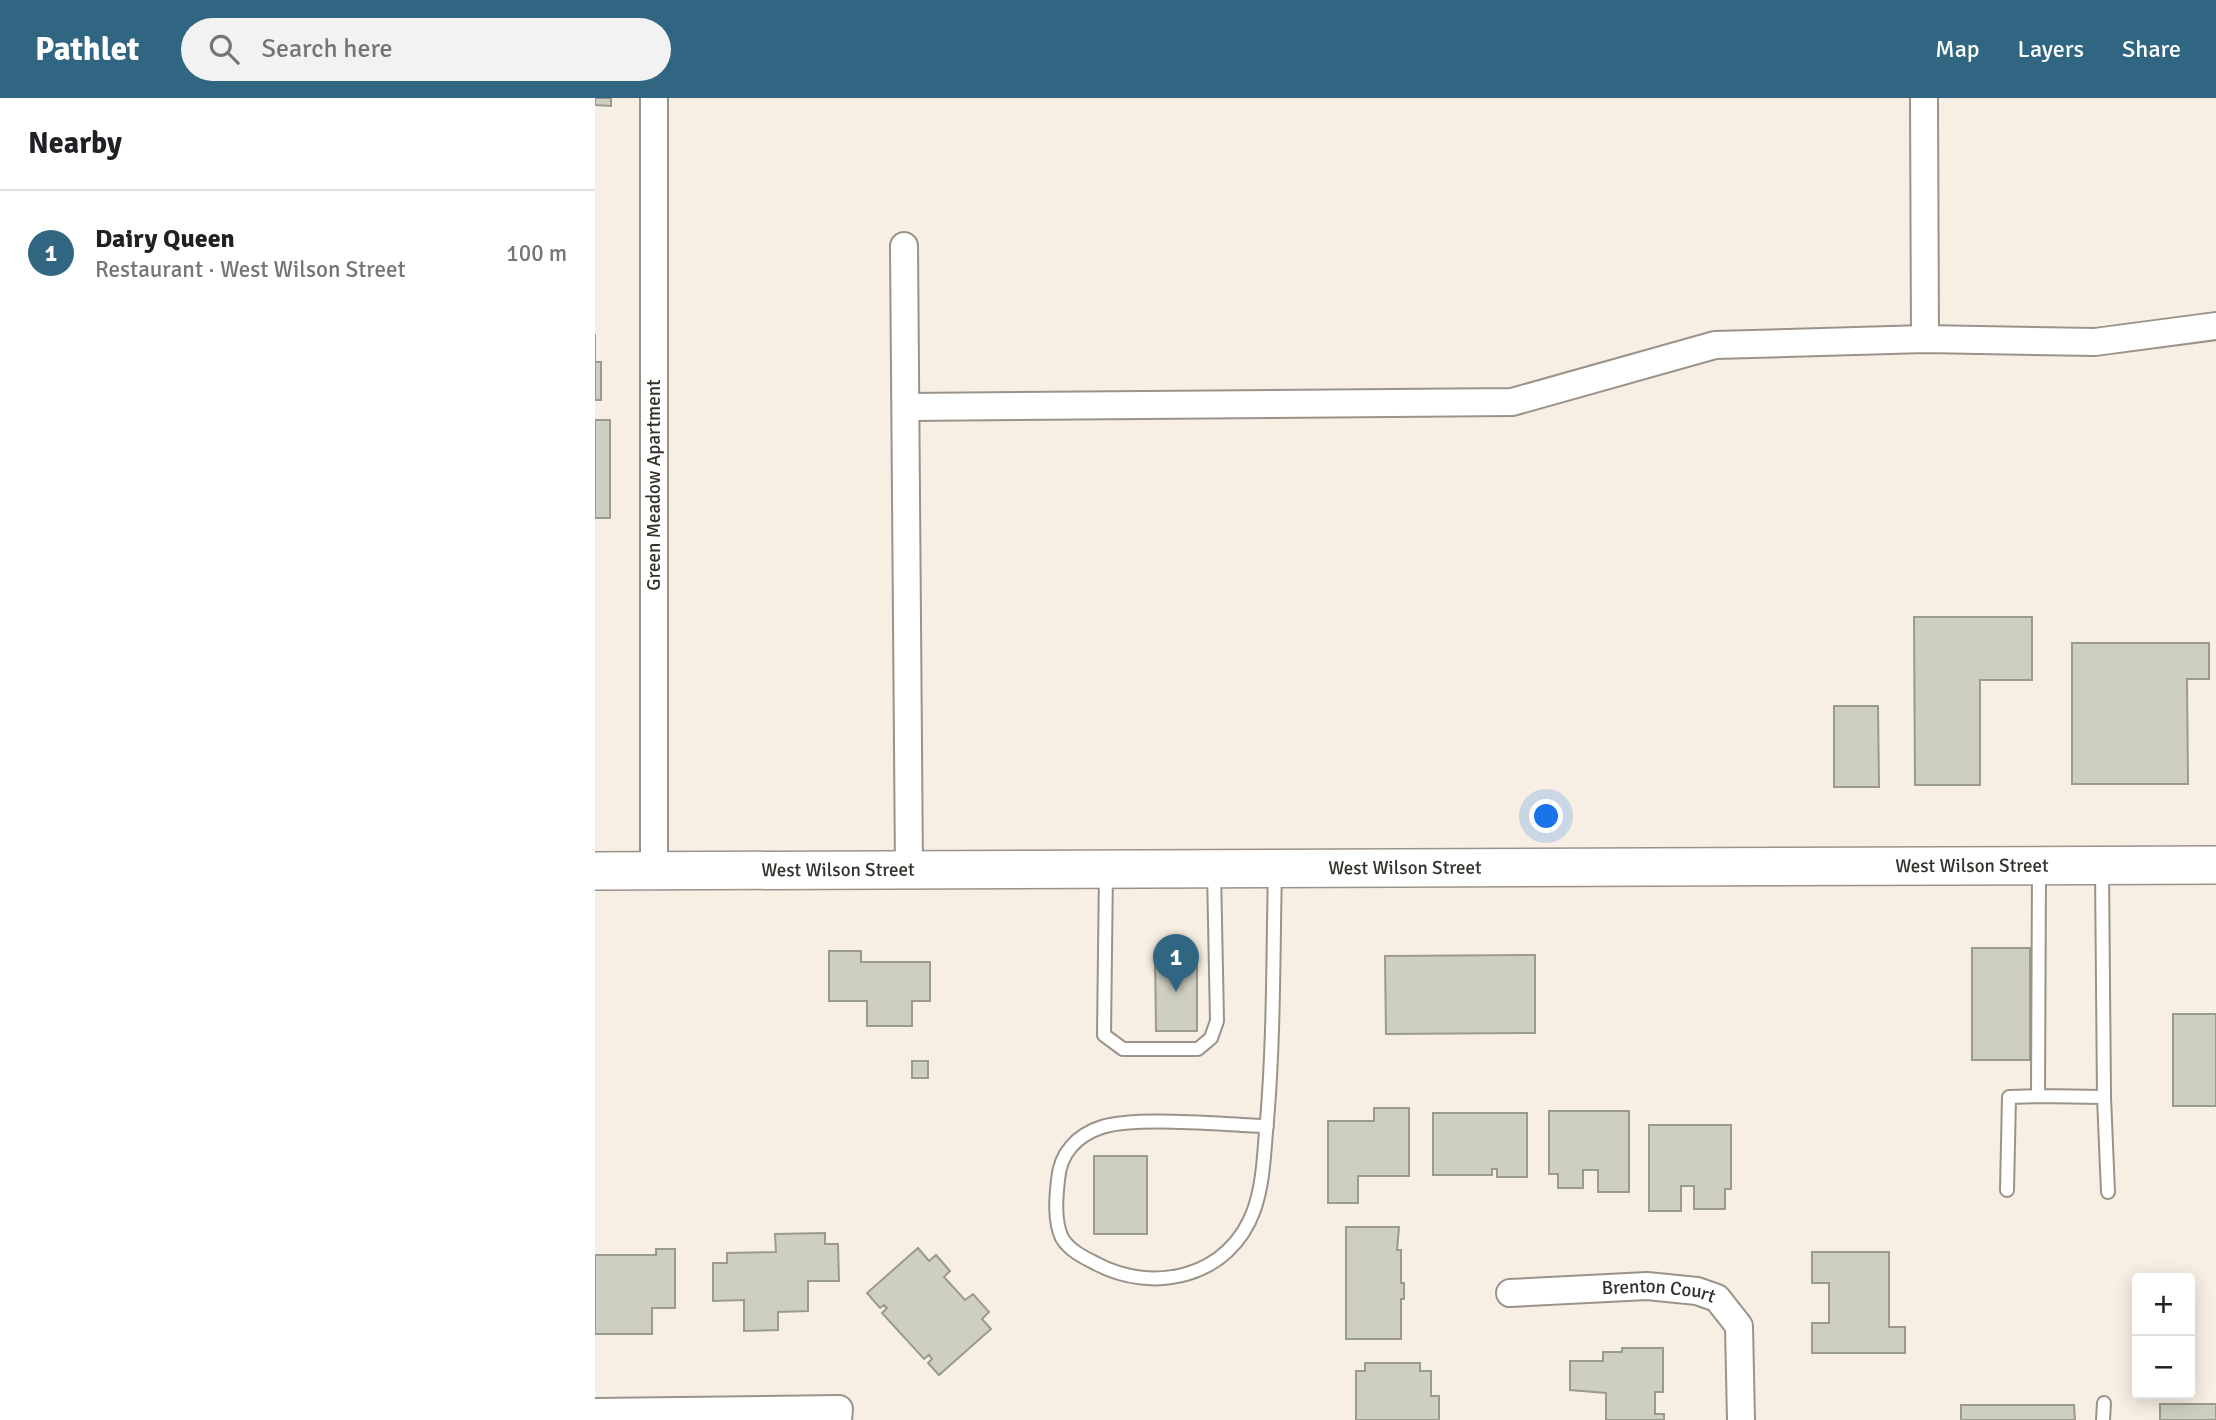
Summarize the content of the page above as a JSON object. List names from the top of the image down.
{
  "streets": {
    "main road": ["West Wilson Street"],
    "street": ["Green Meadow Apartment", "Brenton Court"]
  },
  "crossings": [
    ["Green Meadow Apartment", "West Wilson Street"]
  ],
  "page": {
    "header": "Pathlet",
    "search": "Search here",
    "nav": ["Map", "Layers", "Share"],
    "heading": "Nearby",
    "list": [
      {
        "mark": "1",
        "name": "Dairy Queen",
        "note": "Restaurant · West Wilson Street",
        "value": "100 m"
      }
    ],
    "pins": "1",
    "map_buttons": ["+", "−"]
  }
}
